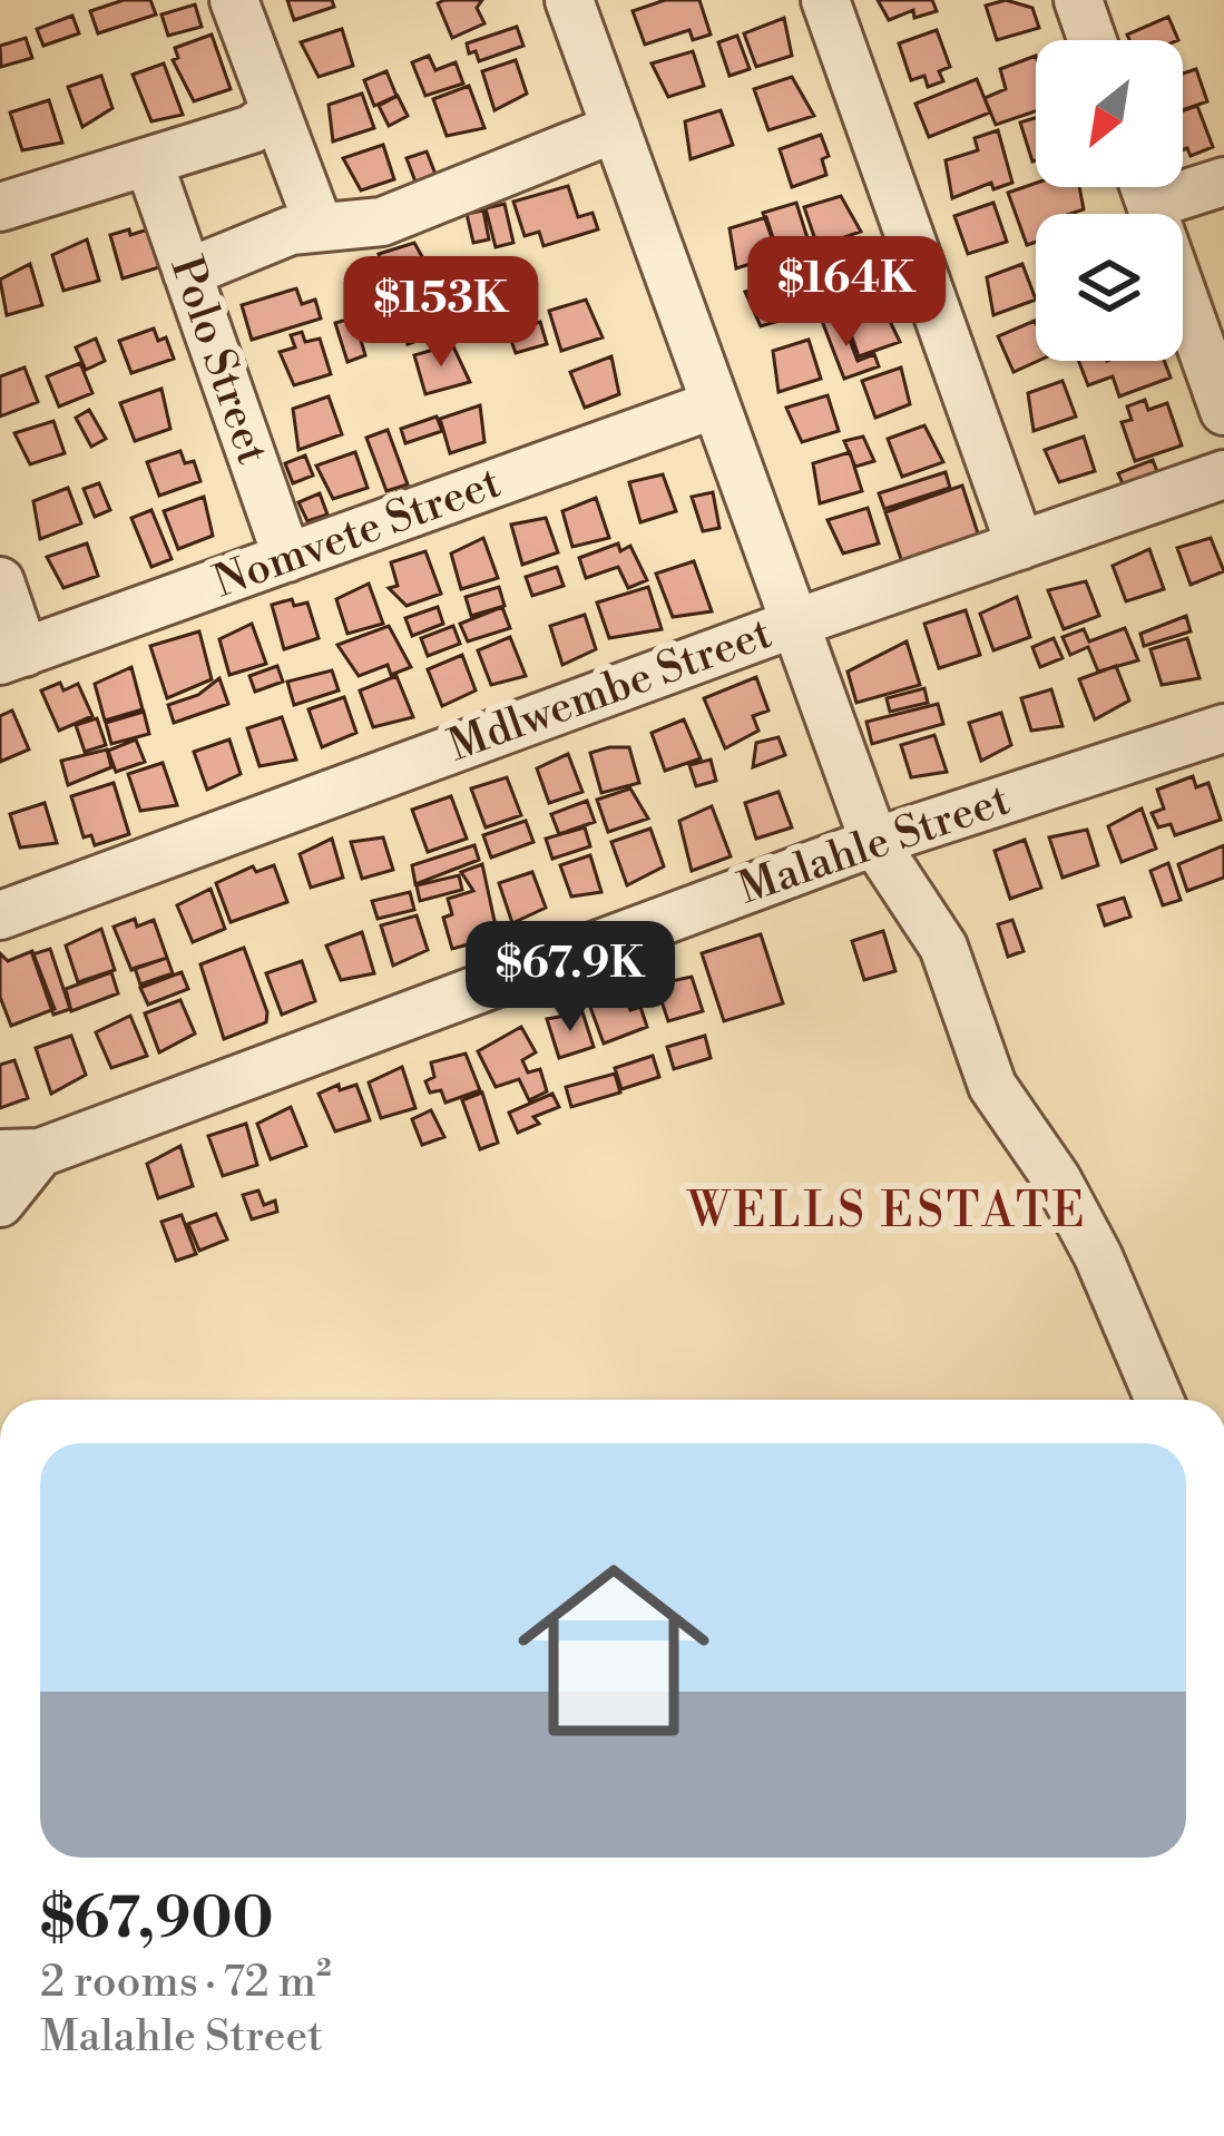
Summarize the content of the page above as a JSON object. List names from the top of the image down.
{
  "streets": {
    "street": [
      "Polo Street",
      "Nomvete Street",
      "Mdlwembe Street",
      "Malahle Street"
    ]
  },
  "crossings": [
    ["Polo Street", "Nomvete Street"]
  ],
  "districts": ["WELLS ESTATE"],
  "north": "bottom left",
  "page": {
    "price": ["$164K", "$153K", "$67.9K"],
    "list": [
      {
        "name": "$67,900",
        "note": "2 rooms · 72 m² · Malahle Street"
      }
    ]
  }
}
